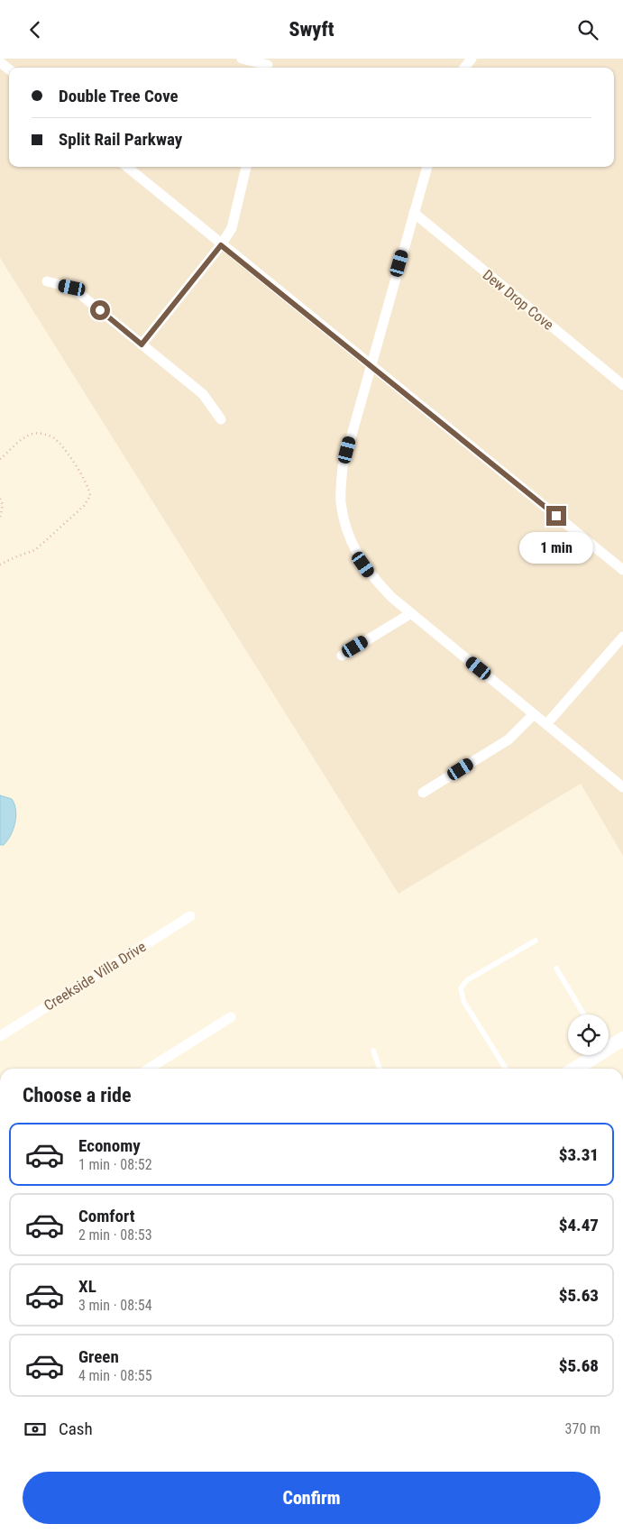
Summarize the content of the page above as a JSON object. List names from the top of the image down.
{
  "streets": {
    "street": ["Dew Drop Cove", "Creekside Villa Drive"]
  },
  "page": {
    "header": "Swyft",
    "banner": ["Double Tree Cove", "Split Rail Parkway"],
    "bubble": "1 min",
    "heading": "Choose a ride",
    "list": [
      {
        "name": "Economy",
        "note": "1 min · 08:52",
        "value": "$3.31"
      },
      {
        "name": "Comfort",
        "note": "2 min · 08:53",
        "value": "$4.47"
      },
      {
        "name": "XL",
        "note": "3 min · 08:54",
        "value": "$5.63"
      },
      {
        "name": "Green",
        "note": "4 min · 08:55",
        "value": "$5.68"
      }
    ],
    "pay": ["Cash", "370 m"],
    "buttons": "Confirm"
  }
}
